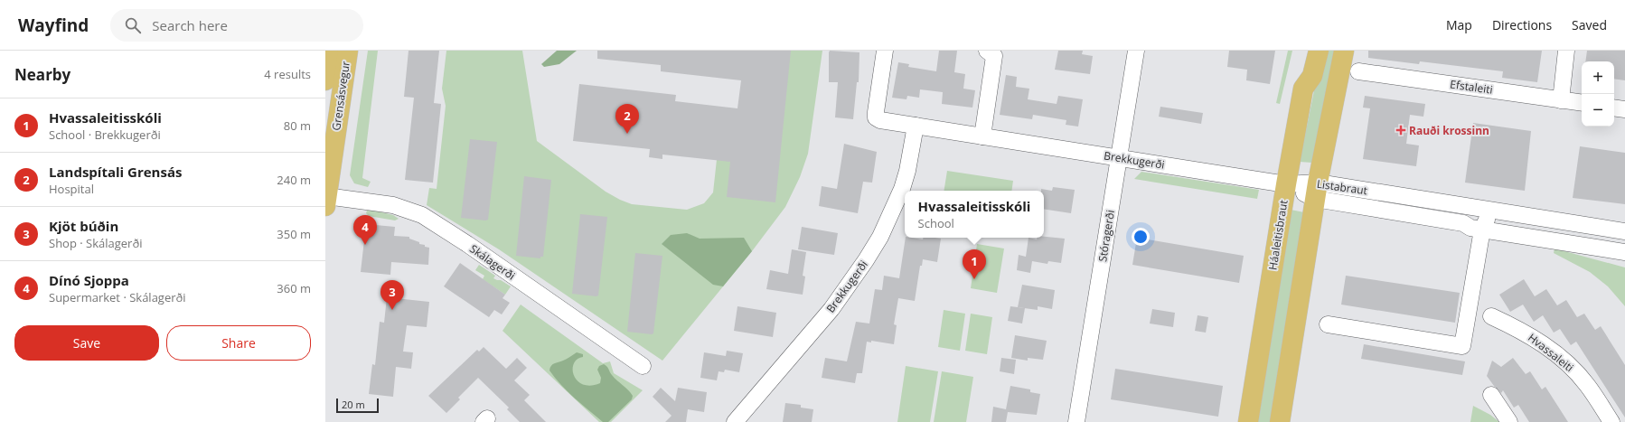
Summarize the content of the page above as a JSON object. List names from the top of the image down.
{
  "streets": {
    "main road": ["Grensásvegur", "Háaleitisbraut"],
    "street": [
      "Efstaleiti",
      "Brekkugerði",
      "Listabraut",
      "Stóragerði",
      "Skálagerði",
      "Hvassaleiti"
    ]
  },
  "crossings": [
    ["Grensásvegur", "Skálagerði"],
    ["Brekkugerði", "Listabraut"],
    ["Brekkugerði", "Háaleitisbraut"],
    ["Brekkugerði", "Stóragerði"],
    ["Listabraut", "Háaleitisbraut"]
  ],
  "places": {
    "health": ["Rauði krossinn"]
  },
  "scale_bar": "20 m",
  "page": {
    "header": "Wayfind",
    "search": "Search here",
    "nav": ["Map", "Directions", "Saved"],
    "heading": ["Nearby", "4 results"],
    "map_buttons": ["+", "−"],
    "list": [
      {
        "mark": "1",
        "name": "Hvassaleitisskóli",
        "note": "School · Brekkugerði",
        "value": "80 m"
      },
      {
        "mark": "2",
        "name": "Landspítali Grensás",
        "note": "Hospital",
        "value": "240 m"
      },
      {
        "mark": "3",
        "name": "Kjöt búðin",
        "note": "Shop · Skálagerði",
        "value": "350 m"
      },
      {
        "mark": "4",
        "name": "Dínó Sjoppa",
        "note": "Supermarket · Skálagerði",
        "value": "360 m"
      }
    ],
    "pins": [
      "2",
      "4",
      "1",
      "3"
    ],
    "popup": ["Hvassaleitisskóli", "School"],
    "buttons": ["Save", "Share"],
    "scale": "20 m"
  }
}
